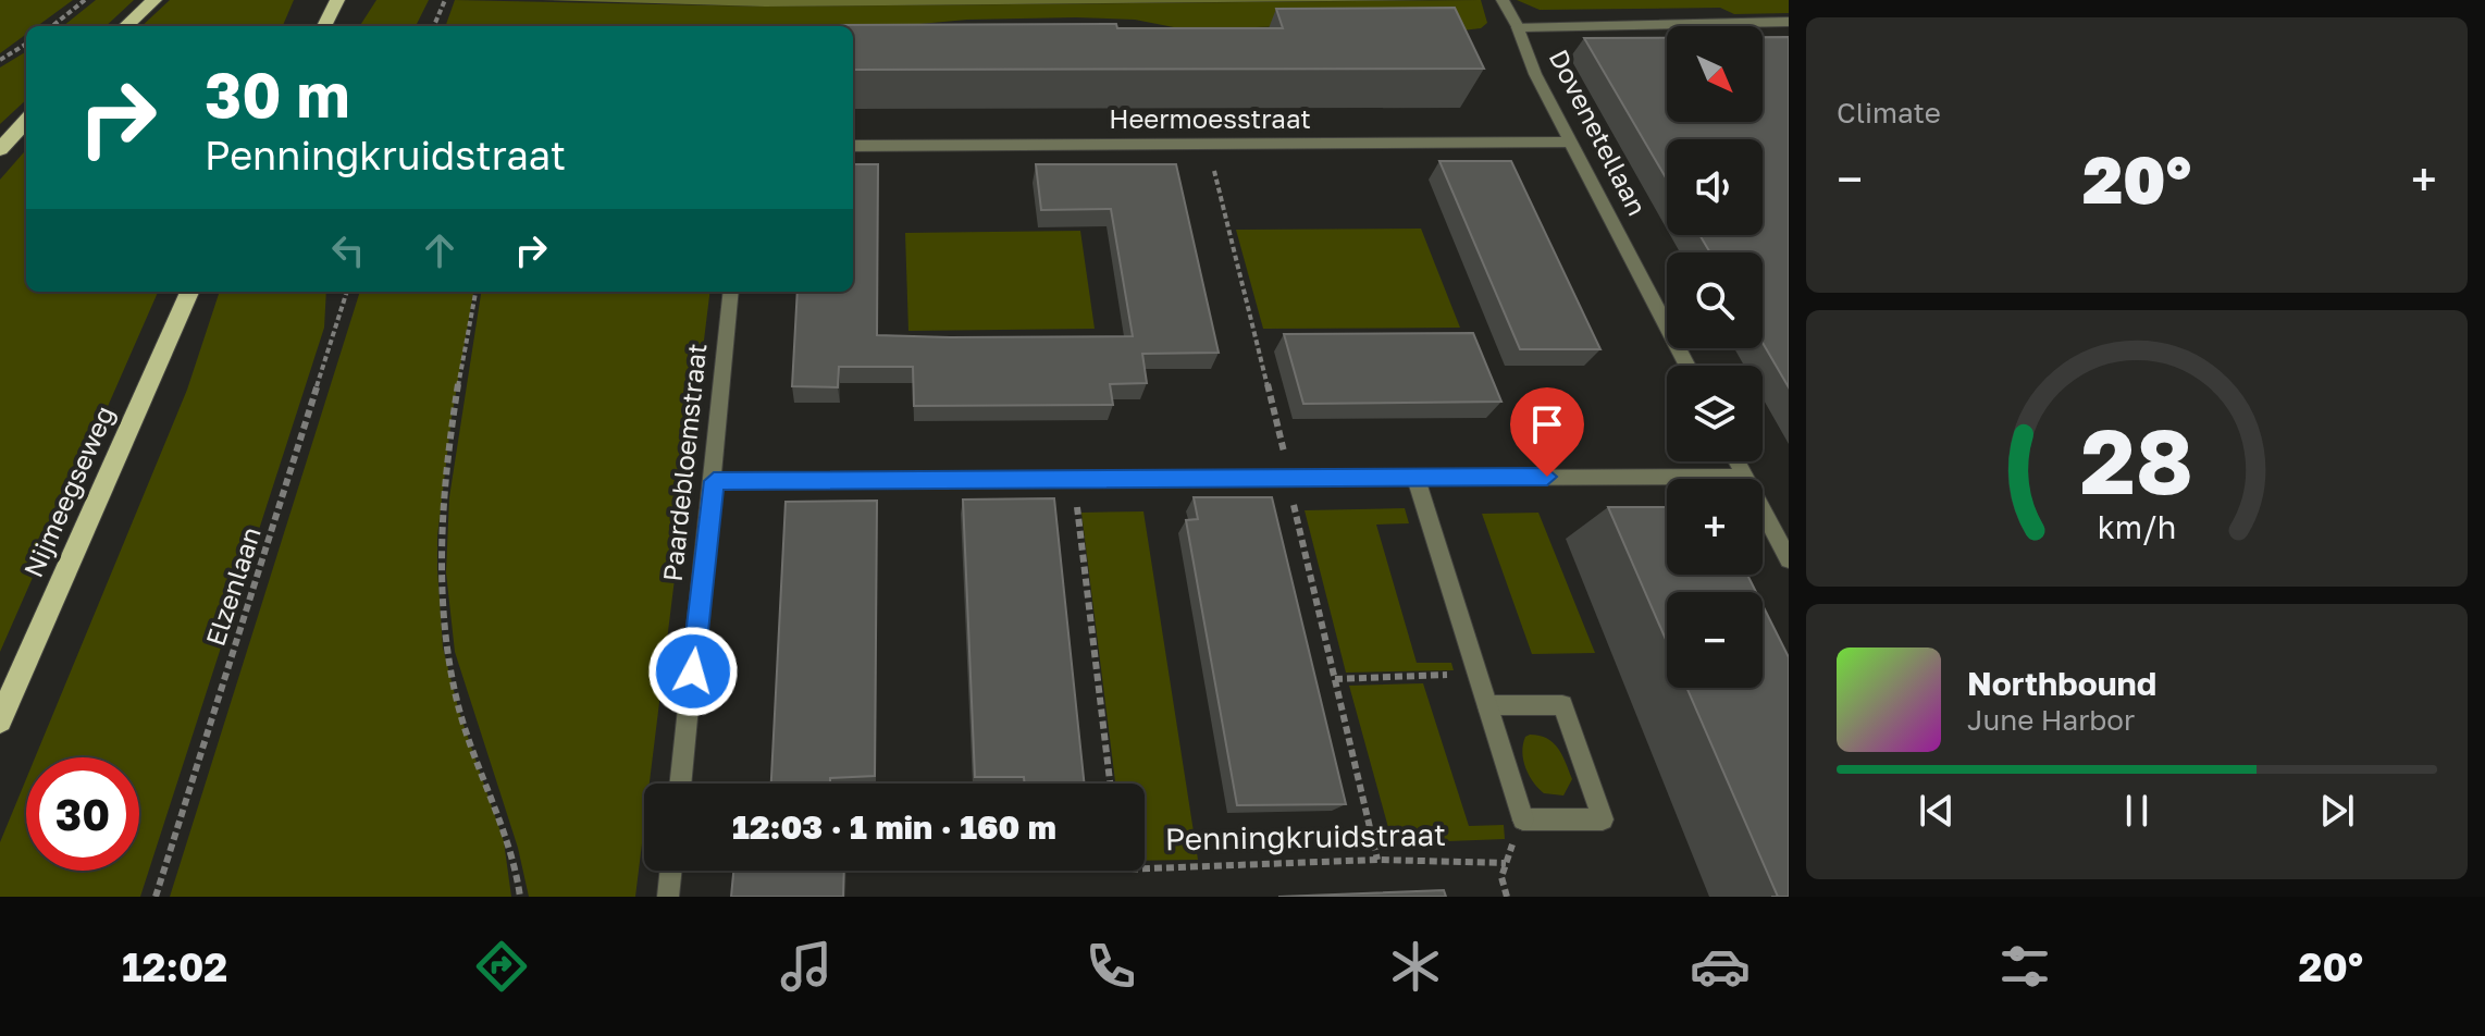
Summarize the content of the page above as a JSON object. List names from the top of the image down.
{
  "streets": {
    "main road": ["Nijmeegseweg"],
    "street": ["Heermoesstraat", "Dovenetellaan", "Paardebloemstraat"],
    "path": ["Elzenlaan", "Penningkruidstraat"]
  },
  "crossings": [
    ["Heermoesstraat", "Dovenetellaan"]
  ],
  "north": "bottom right",
  "page": {
    "tile": "Climate",
    "map_buttons": ["+", "−"],
    "turn": ["30 m", "Penningkruidstraat"],
    "heat": ["−", "20°", "+"],
    "song": ["Northbound", "June Harbor"],
    "limit": "30",
    "trip": "12:03 · 1 min · 160 m",
    "tabs": ["12:02", "20°"],
    "gauge": ["28", "km/h"]
  }
}
